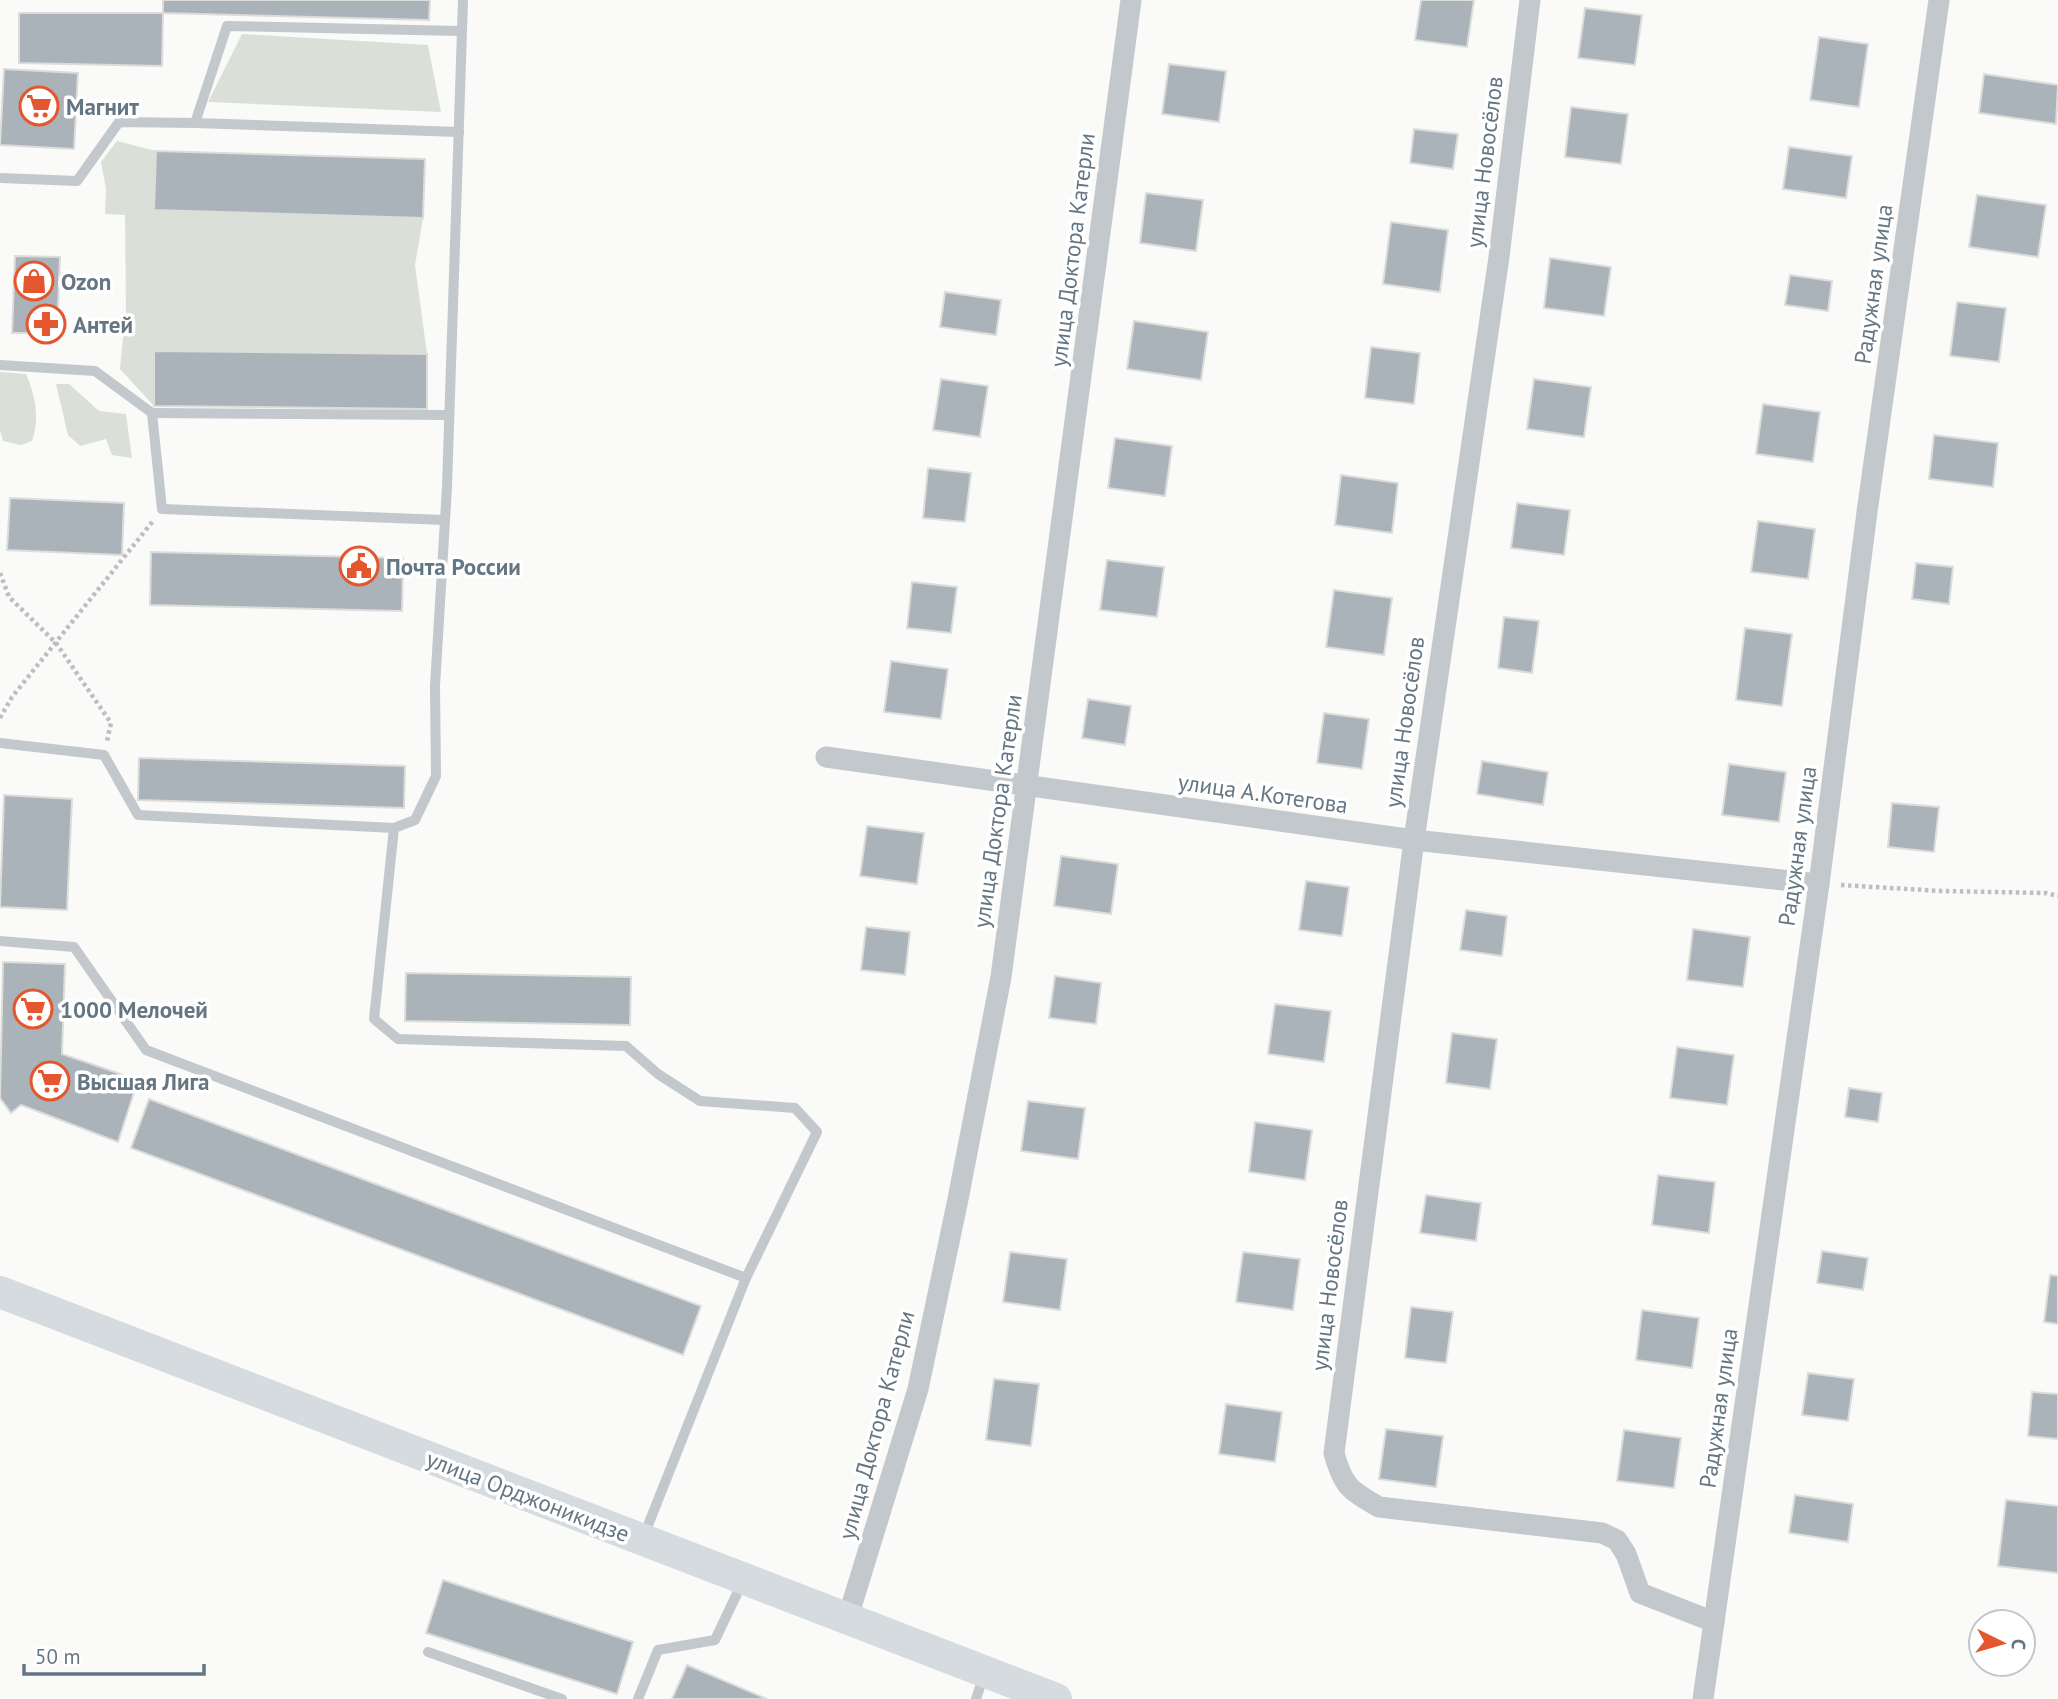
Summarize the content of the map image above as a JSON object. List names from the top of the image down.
{
  "streets": {
    "main road": ["улица Орджоникидзе"],
    "street": [
      "улица Новосёлов",
      "улица Доктора Катерли",
      "Радужная улица",
      "улица А.Котегова"
    ]
  },
  "crossings": [
    ["улица Новосёлов", "Радужная улица"],
    ["улица Новосёлов", "улица А.Котегова"],
    ["улица Доктора Катерли", "улица А.Котегова"],
    ["улица Доктора Катерли", "улица Орджоникидзе"],
    ["Радужная улица", "улица А.Котегова"]
  ],
  "places": {
    "supermarket": ["Магнит", "1000 Мелочей", "Высшая Лига"],
    "shop": ["Ozon"],
    "pharmacy": ["Антей"],
    "public building": ["Почта России"]
  },
  "scale_bar": "50 m",
  "north": "right"
}
